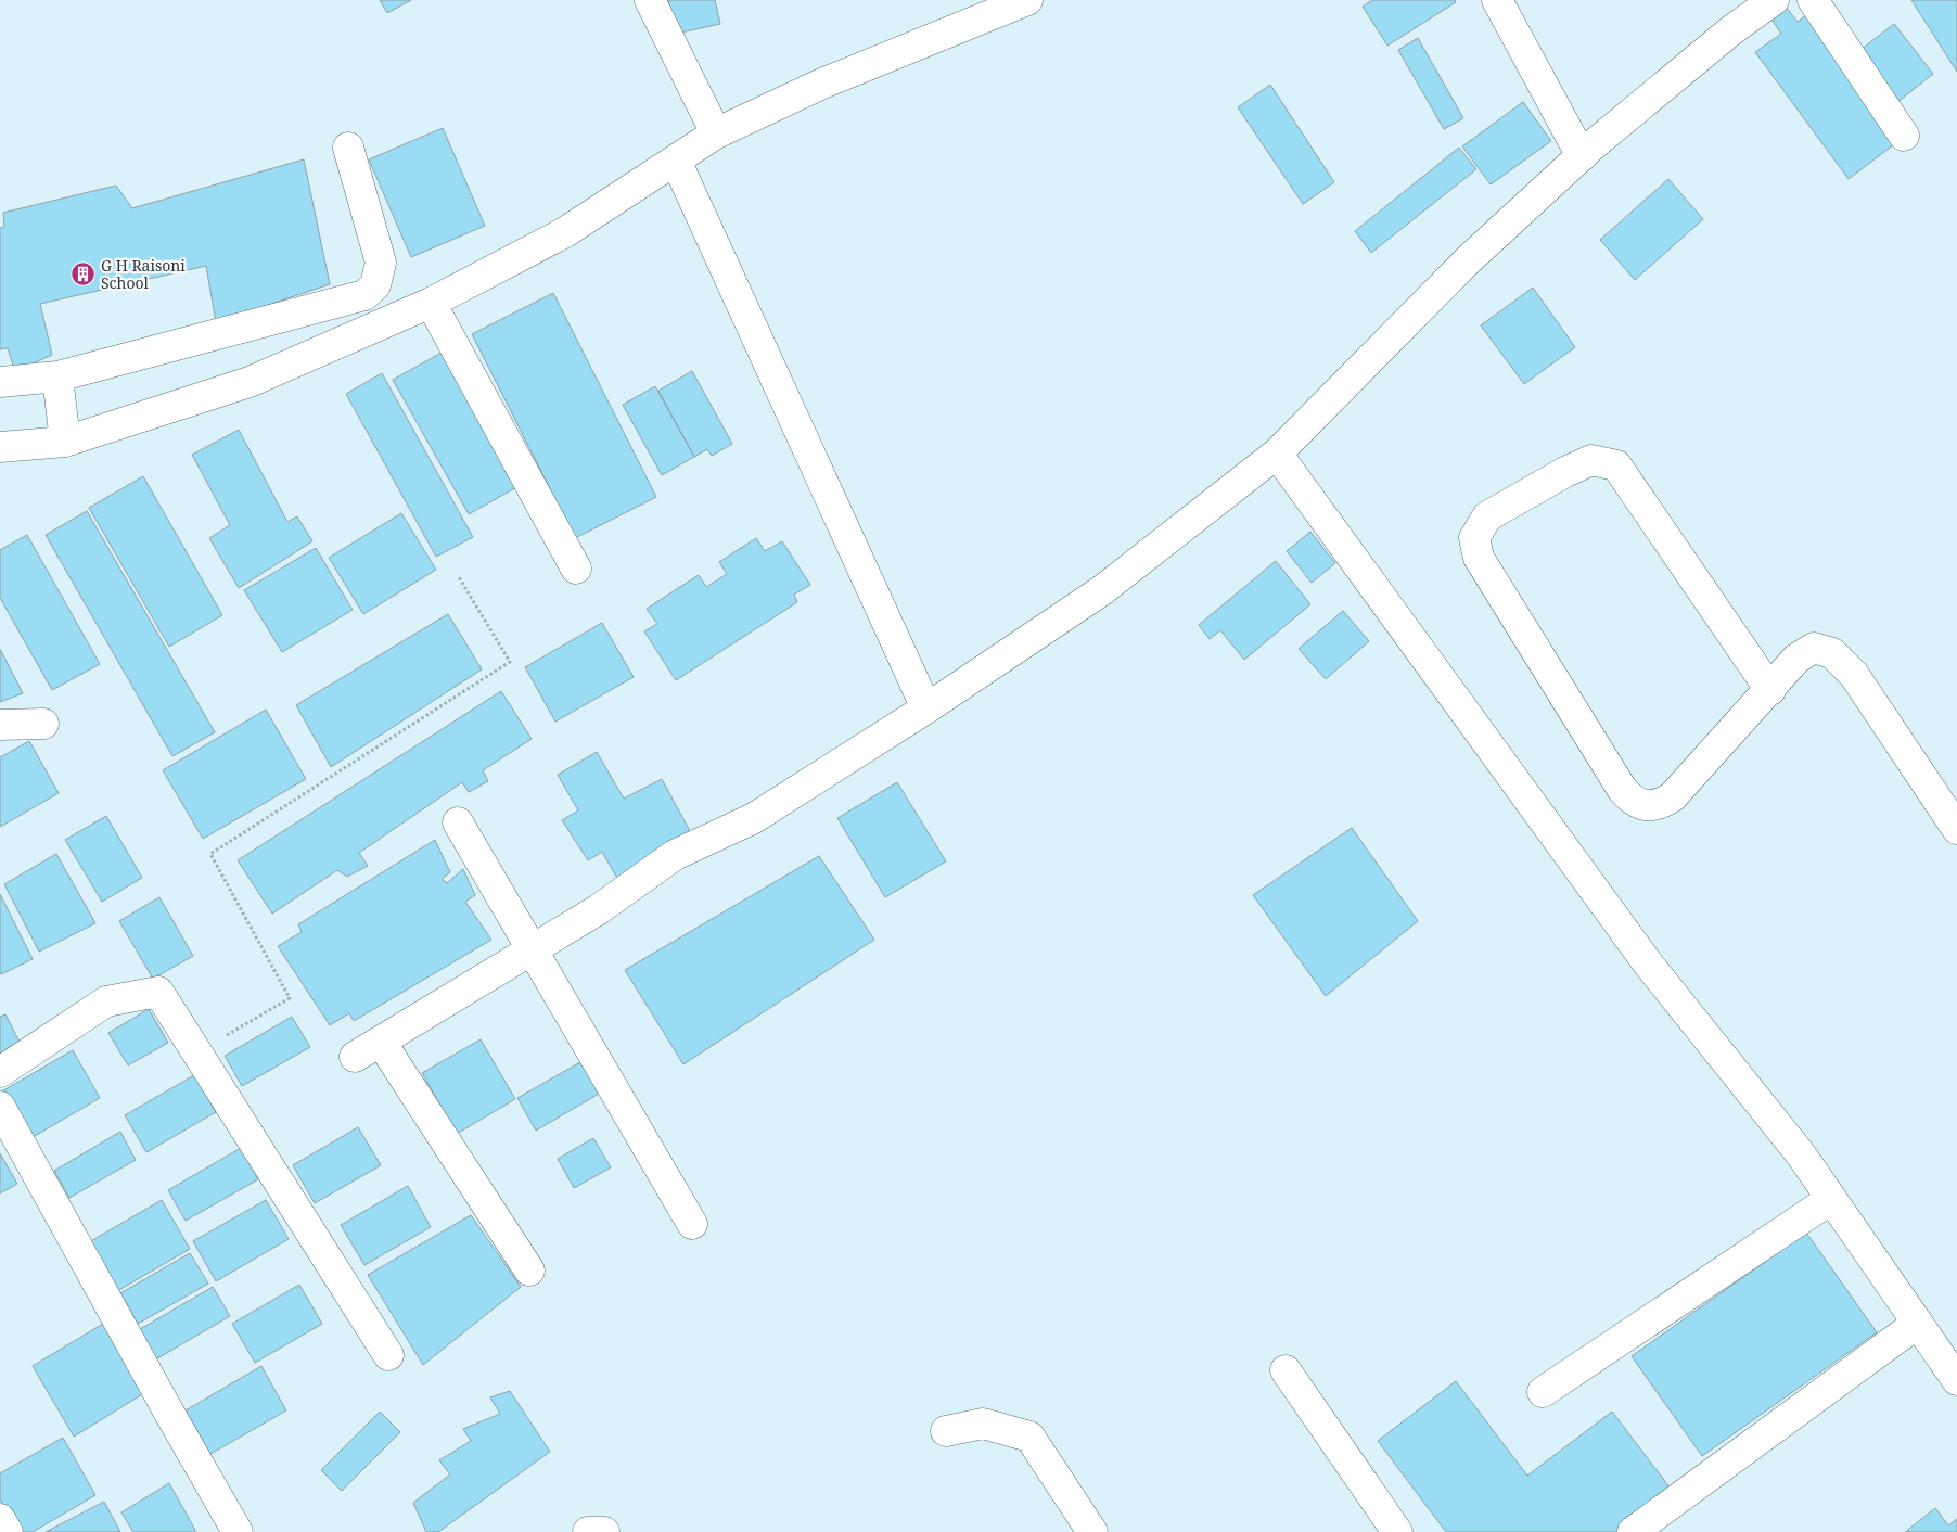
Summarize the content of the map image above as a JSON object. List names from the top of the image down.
{
  "places": {
    "building": ["G H Raisoni School"]
  }
}
